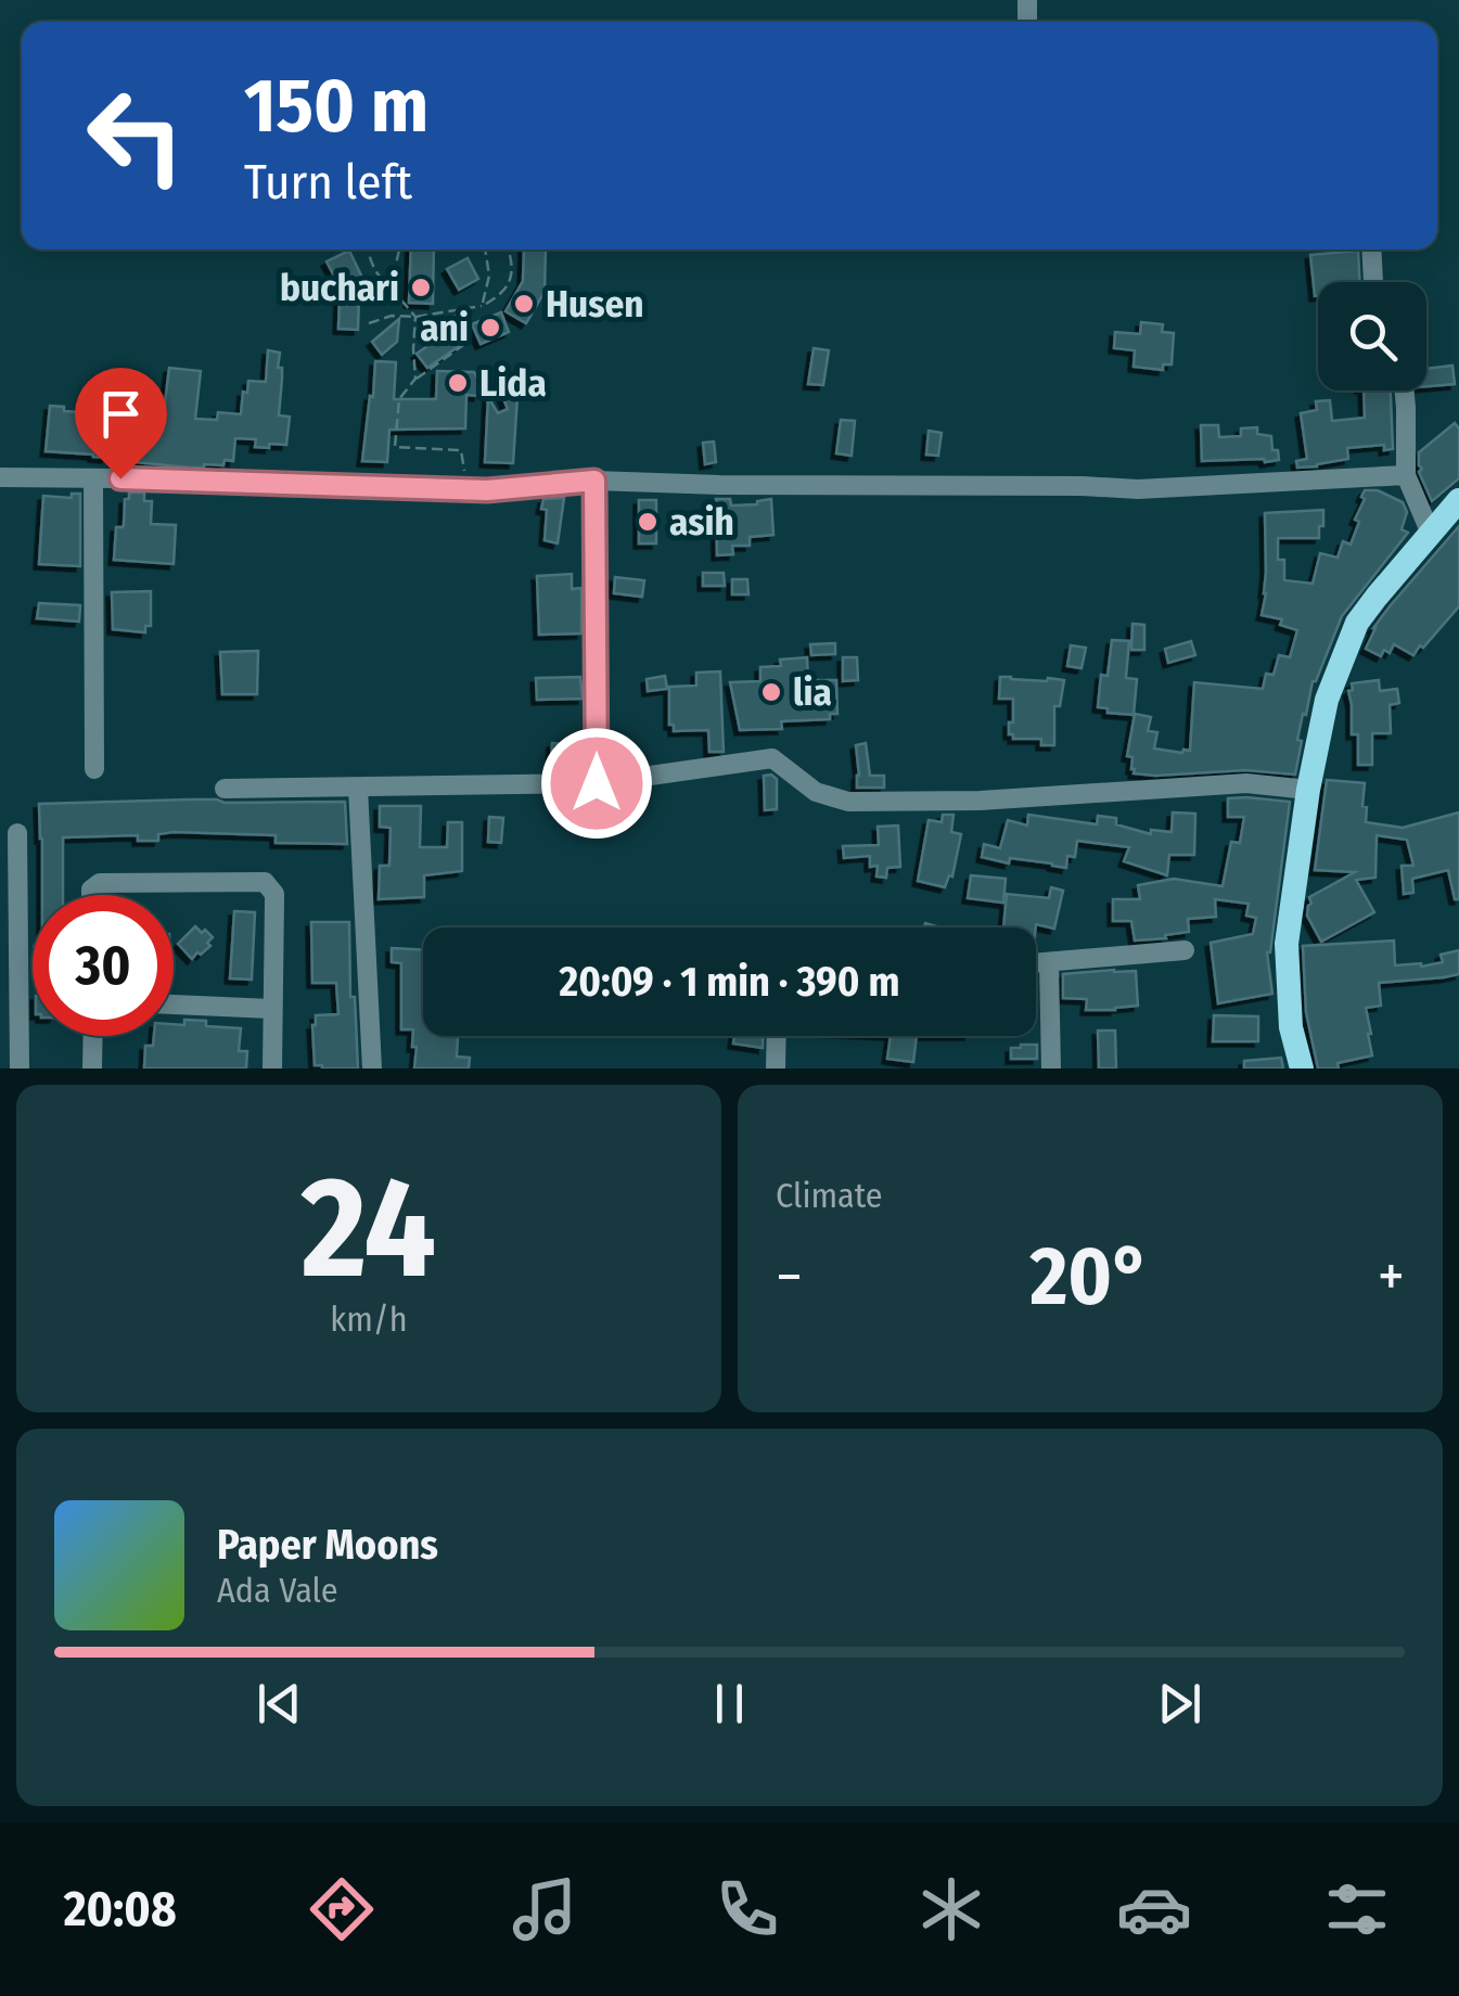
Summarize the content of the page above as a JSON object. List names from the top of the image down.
{
  "places": [
    "buchari",
    "Husen",
    "ani",
    "Lida",
    "asih",
    "lia"
  ],
  "page": {
    "turn": ["150 m", "Turn left"],
    "limit": "30",
    "trip": "20:09 · 1 min · 390 m",
    "tile": [
      ["24", "km/h"],
      "Climate"
    ],
    "heat": ["−", "20°", "+"],
    "song": ["Paper Moons", "Ada Vale"],
    "tabs": "20:08"
  }
}
